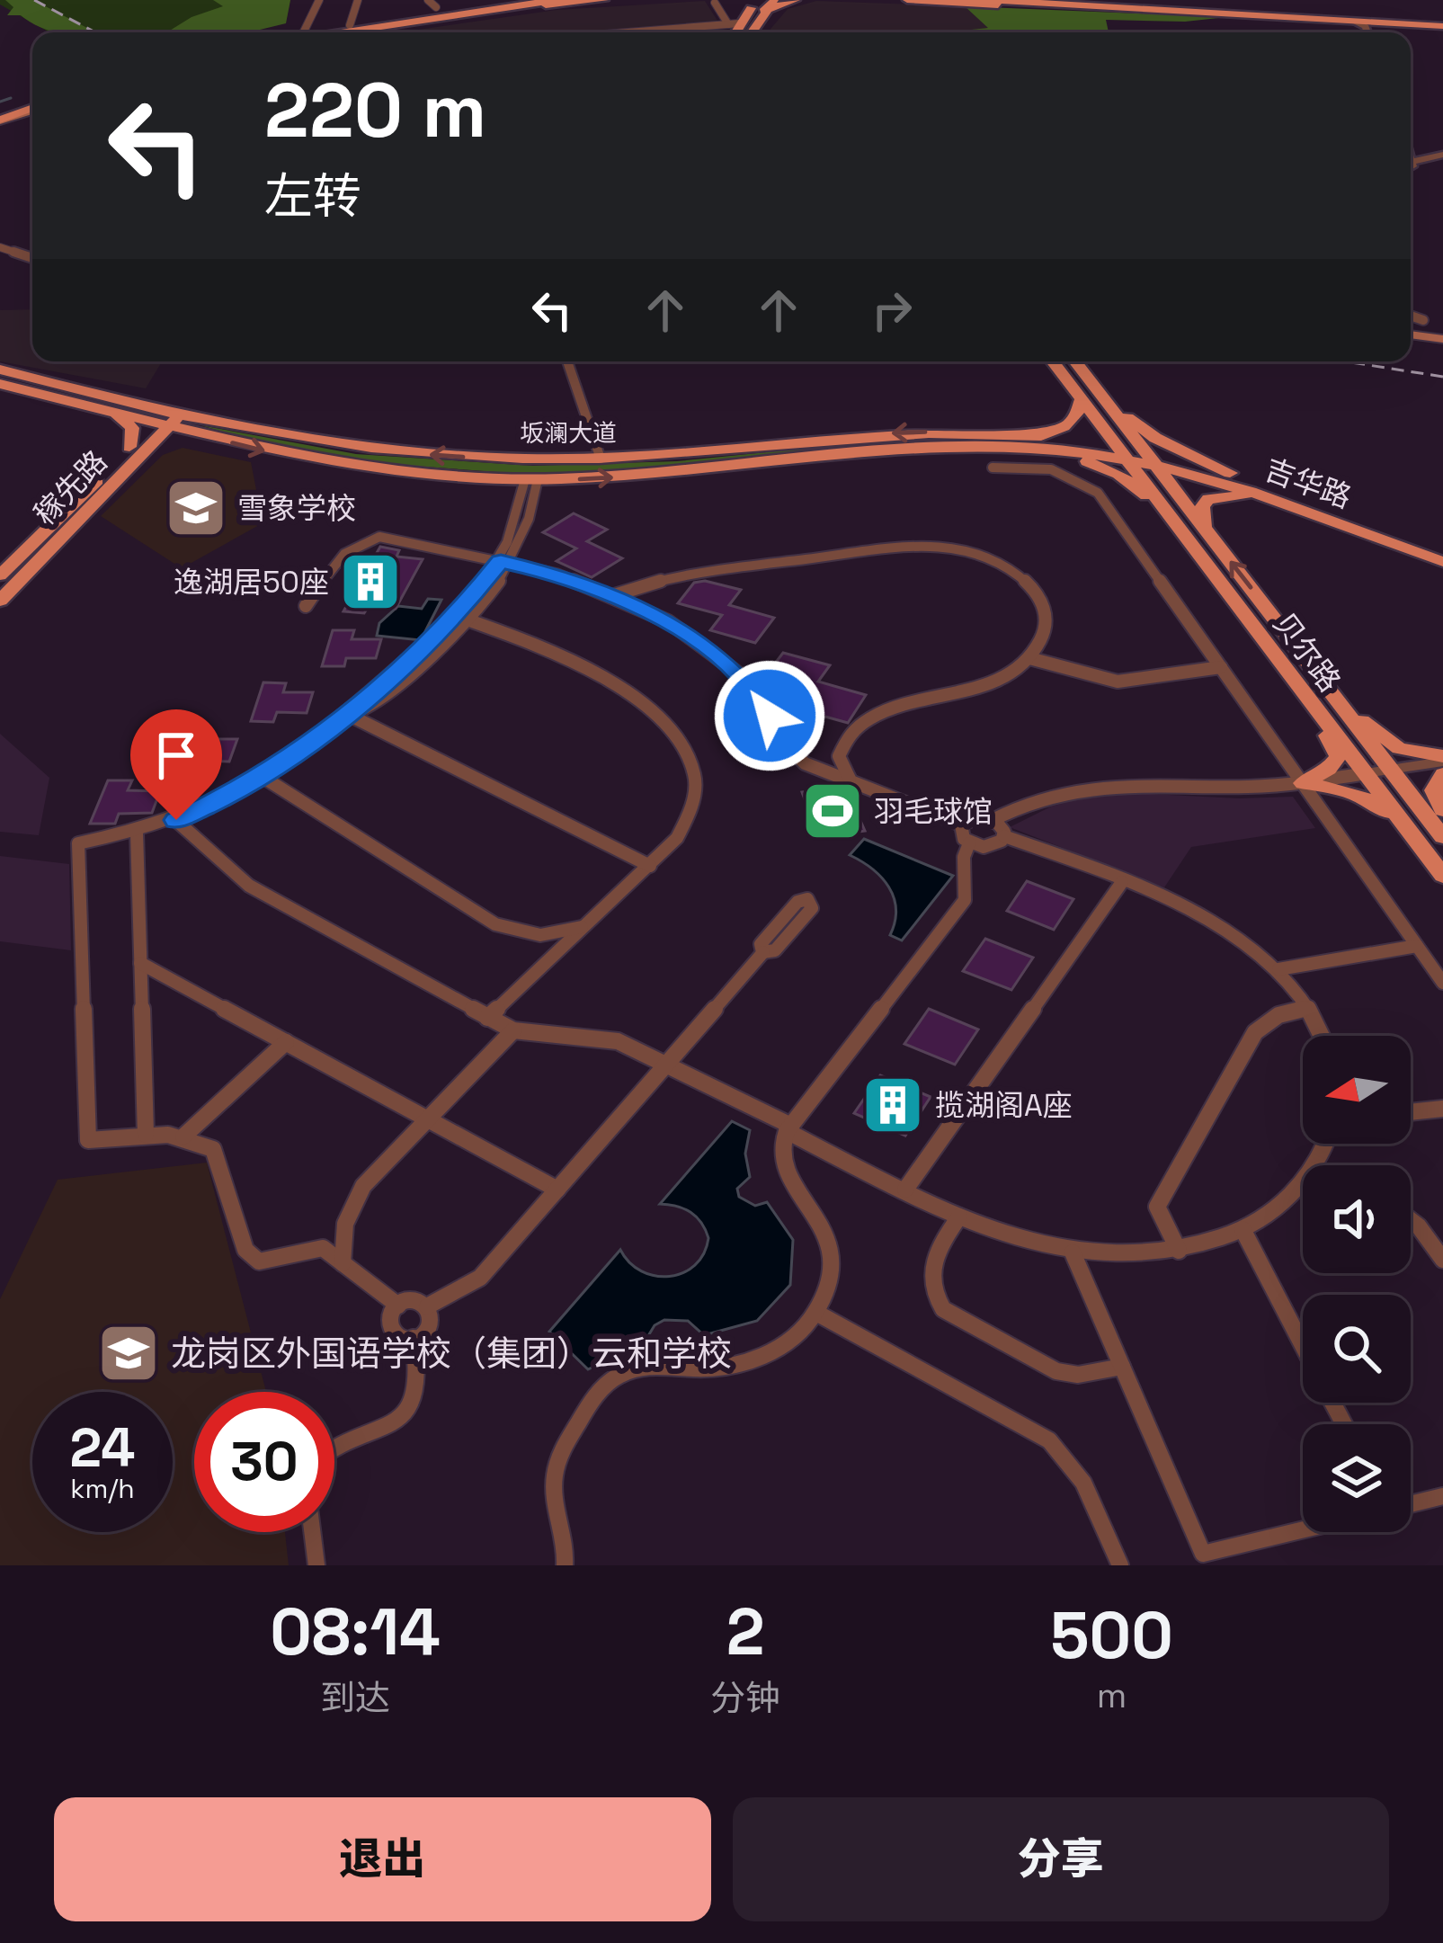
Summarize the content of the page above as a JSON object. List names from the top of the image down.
{
  "streets": {
    "main road": [
      "坂澜大道",
      "吉华路",
      "稼先路",
      "贝尔路"
    ]
  },
  "crossings": [
    ["坂澜大道", "吉华路"],
    ["坂澜大道", "稼先路"],
    ["坂澜大道", "贝尔路"],
    ["吉华路", "贝尔路"]
  ],
  "places": {
    "school or university": ["雪象学校", "龙岗区外国语学校（集团）云和学校"],
    "building": ["逸湖居50座", "揽湖阁A座"],
    "sports": ["羽毛球馆"]
  },
  "north": "left",
  "page": {
    "turn": ["220 m", "左转"],
    "speed": "24 km/h",
    "limit": "30",
    "eta": [
      "08:14",
      "到达",
      "2",
      "分钟",
      "500",
      "m"
    ],
    "buttons": ["退出", "分享"]
  }
}
